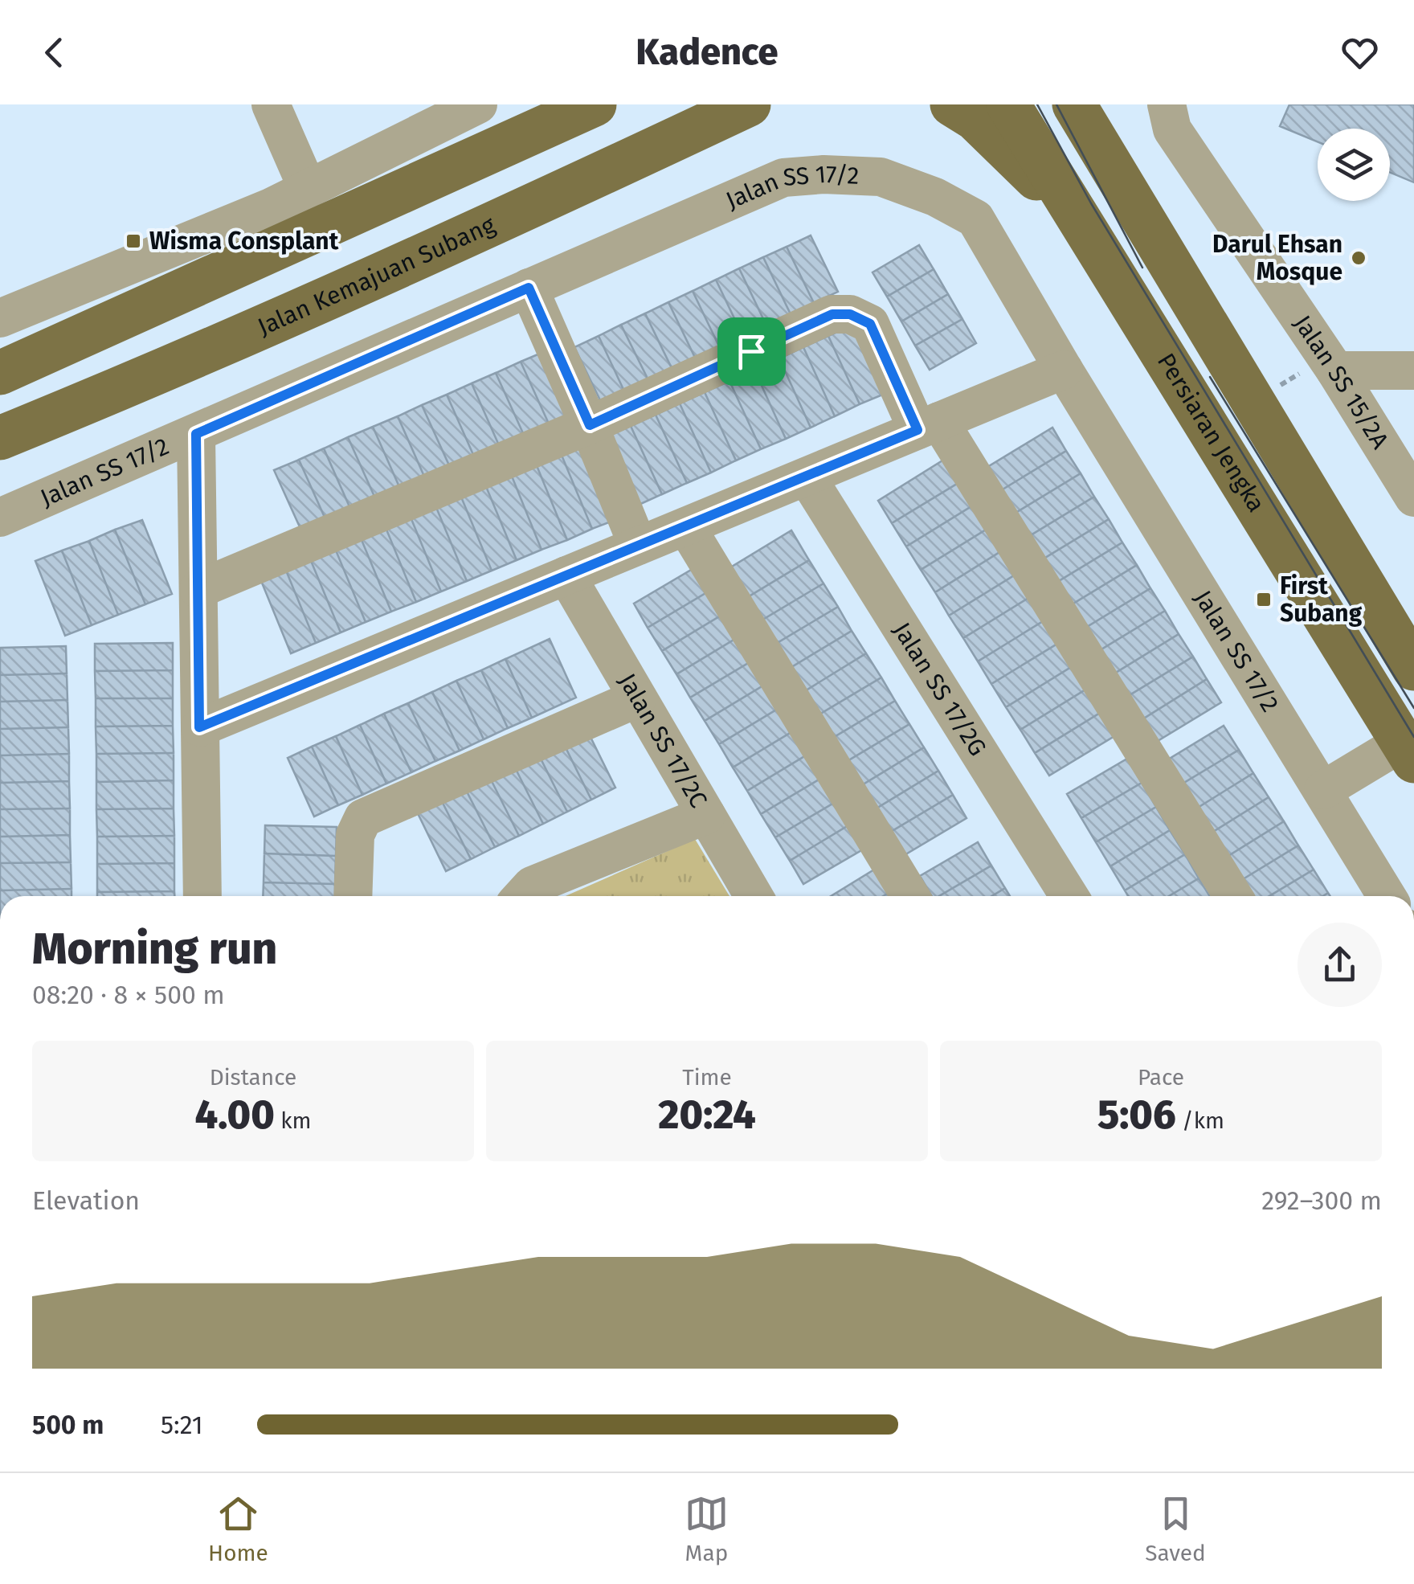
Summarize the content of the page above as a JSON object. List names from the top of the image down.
{
  "streets": {
    "main road": ["Jalan Kemajuan Subang", "Persiaran Jengka"],
    "street": [
      "Jalan SS 17/2",
      "Jalan SS 15/2A",
      "Jalan SS 17/2G",
      "Jalan SS 17/2C"
    ]
  },
  "places": {
    "transit": ["Wisma Consplant", "First Subang"],
    "other": ["Darul Ehsan Mosque"]
  },
  "page": {
    "header": "Kadence",
    "heading": ["Morning run", "08:20 · 8 × 500 m"],
    "stats": [
      ["Distance", "4.00 km"],
      ["Time", "20:24"],
      ["Pace", "5:06 /km"]
    ],
    "chart": ["Elevation", "292–300 m"],
    "list": [
      {
        "name": "500 m",
        "note": "5:21"
      }
    ],
    "tabs": ["Home", "Map", "Saved"]
  }
}
